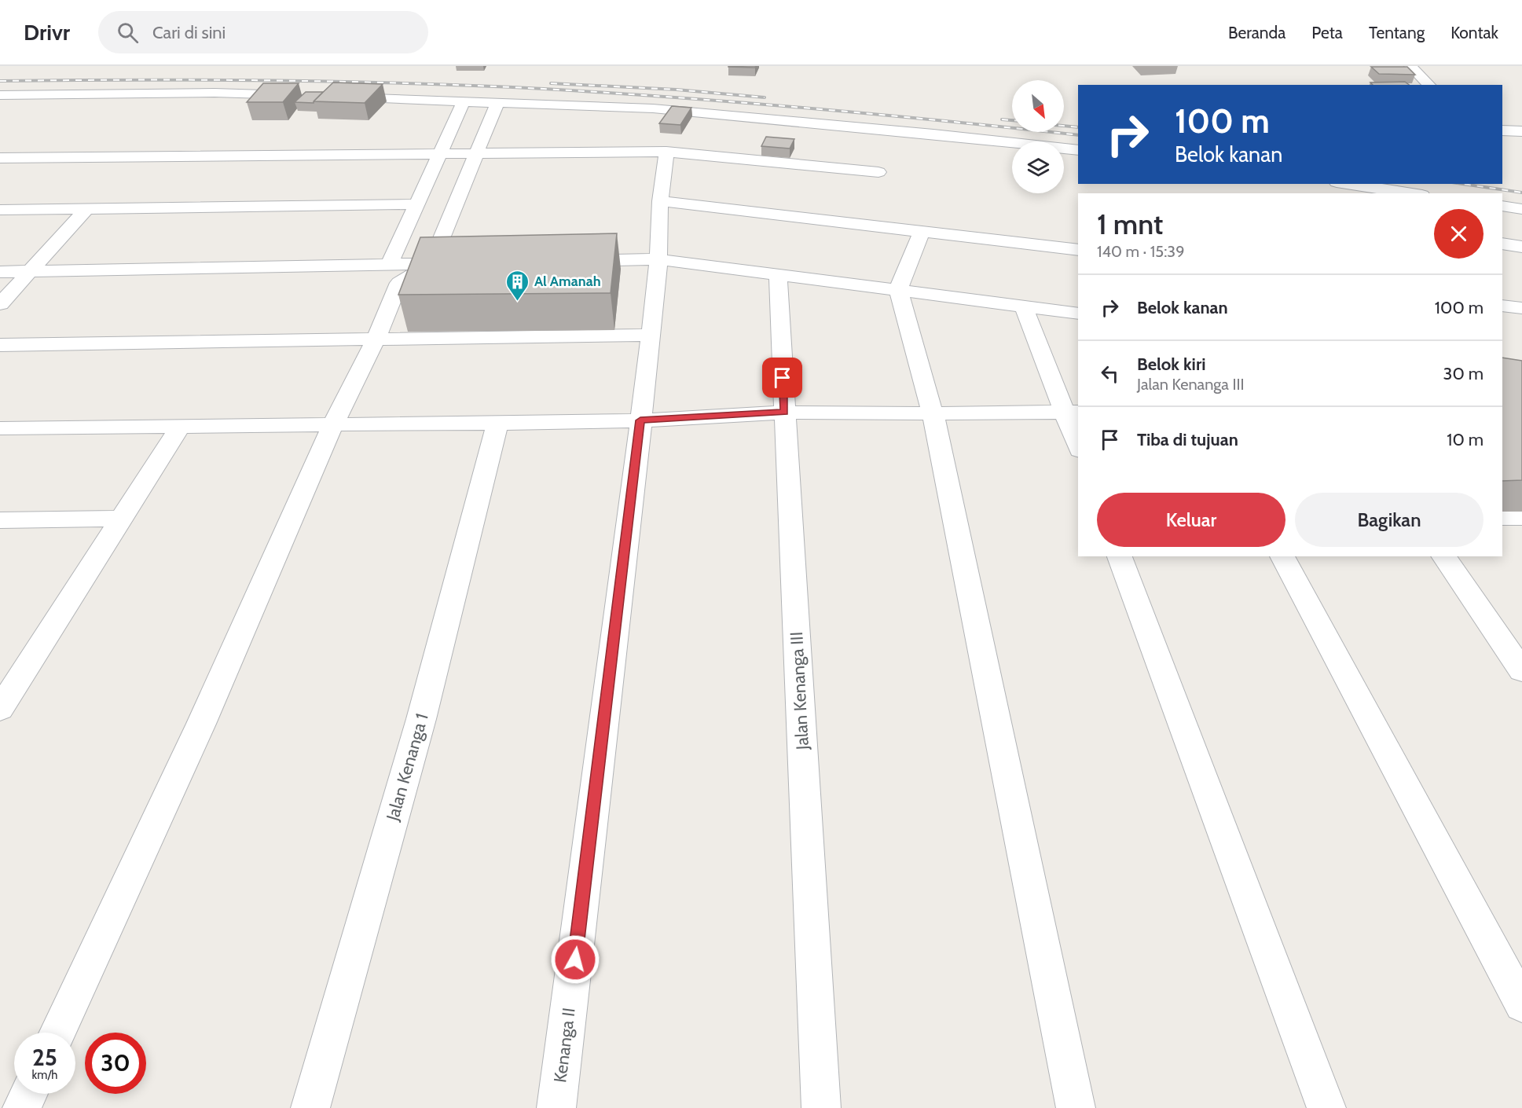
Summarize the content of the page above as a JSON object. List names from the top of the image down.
{
  "streets": {
    "street": ["Jalan Kenanga III", "Jalan Kenanga 1", "Kenanga II"]
  },
  "places": {
    "building": ["Al Amanah"]
  },
  "north": "bottom right",
  "page": {
    "header": "Drivr",
    "search": "Cari di sini",
    "nav": [
      "Beranda",
      "Peta",
      "Tentang",
      "Kontak"
    ],
    "turn": ["100 m", "Belok kanan"],
    "heading": ["1 mnt", "140 m · 15:39"],
    "list": [
      {
        "name": "Belok kanan",
        "value": "100 m"
      },
      {
        "name": "Belok kiri",
        "note": "Jalan Kenanga III",
        "value": "30 m"
      },
      {
        "name": "Tiba di tujuan",
        "value": "10 m"
      }
    ],
    "buttons": ["Keluar", "Bagikan"],
    "speed": "25 km/h",
    "limit": "30"
  }
}
